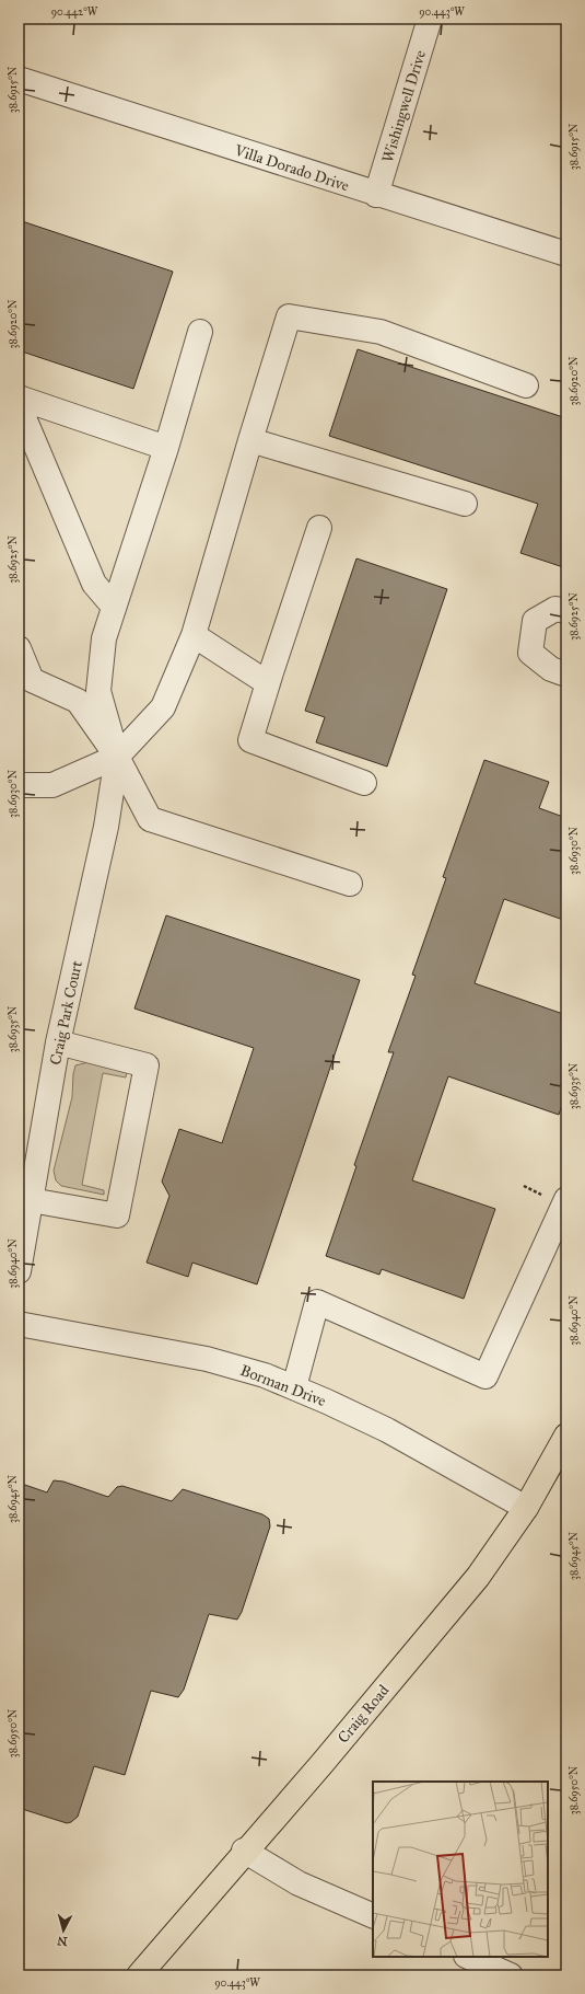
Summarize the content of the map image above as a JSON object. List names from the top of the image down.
{
  "streets": {
    "main road": ["Craig Road"],
    "street": [
      "Wishingwell Drive",
      "Villa Dorado Drive",
      "Craig Park Court",
      "Borman Drive"
    ]
  },
  "crossings": [
    ["Wishingwell Drive", "Villa Dorado Drive"],
    ["Borman Drive", "Craig Road"]
  ],
  "north": "bottom",
  "coordinates": [
    "90.442°W",
    "90.443°W",
    "38.6915°N",
    "38.6920°N",
    "38.6925°N",
    "38.6930°N",
    "38.6935°N",
    "38.6940°N",
    "38.6945°N",
    "38.6950°N"
  ]
}
